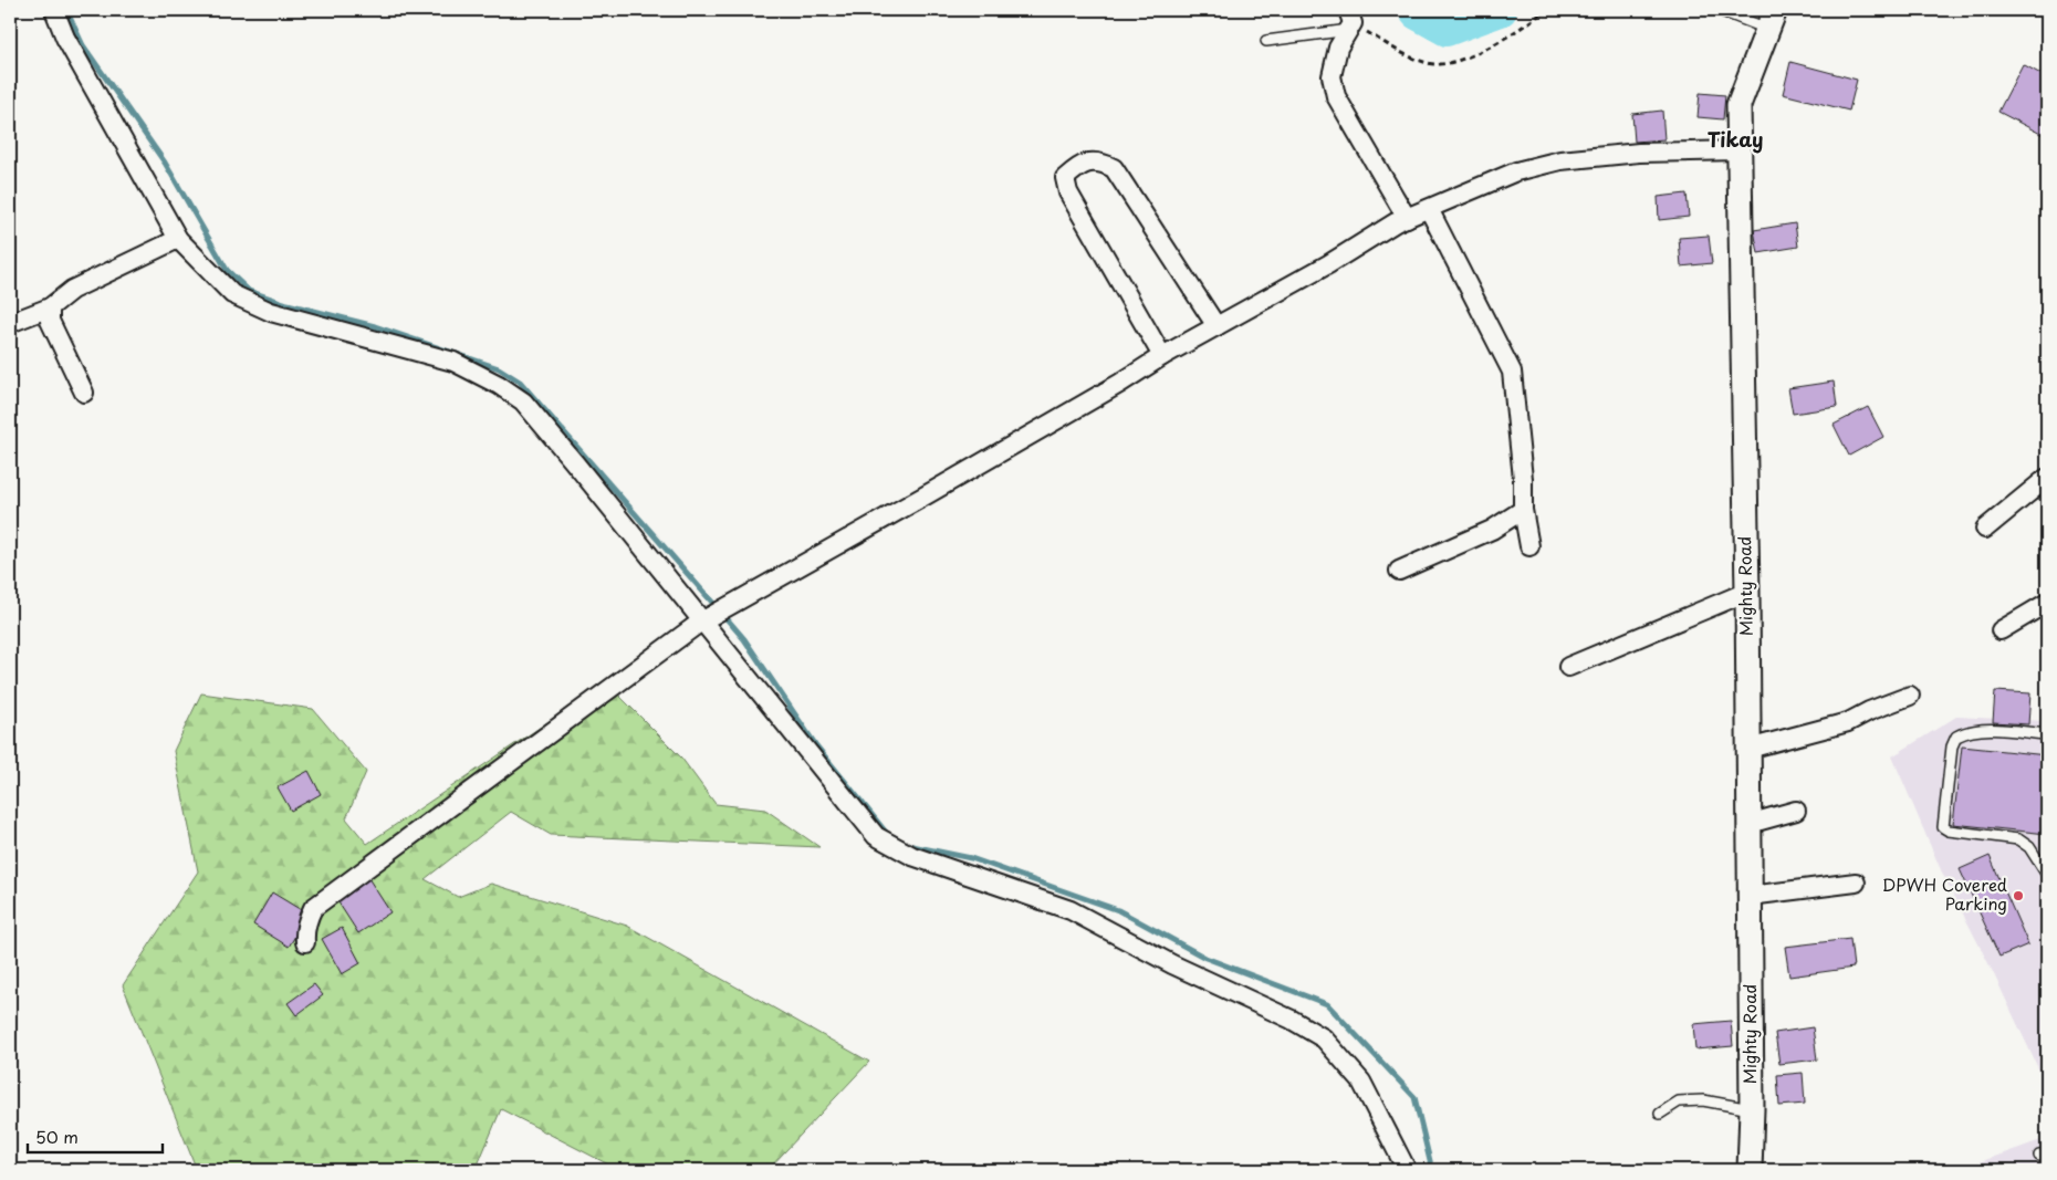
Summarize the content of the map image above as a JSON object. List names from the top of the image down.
{
  "streets": {
    "street": ["Mighty Road"]
  },
  "districts": ["Tikay"],
  "places": ["DPWH Covered Parking"],
  "scale_bar": "50 m"
}
